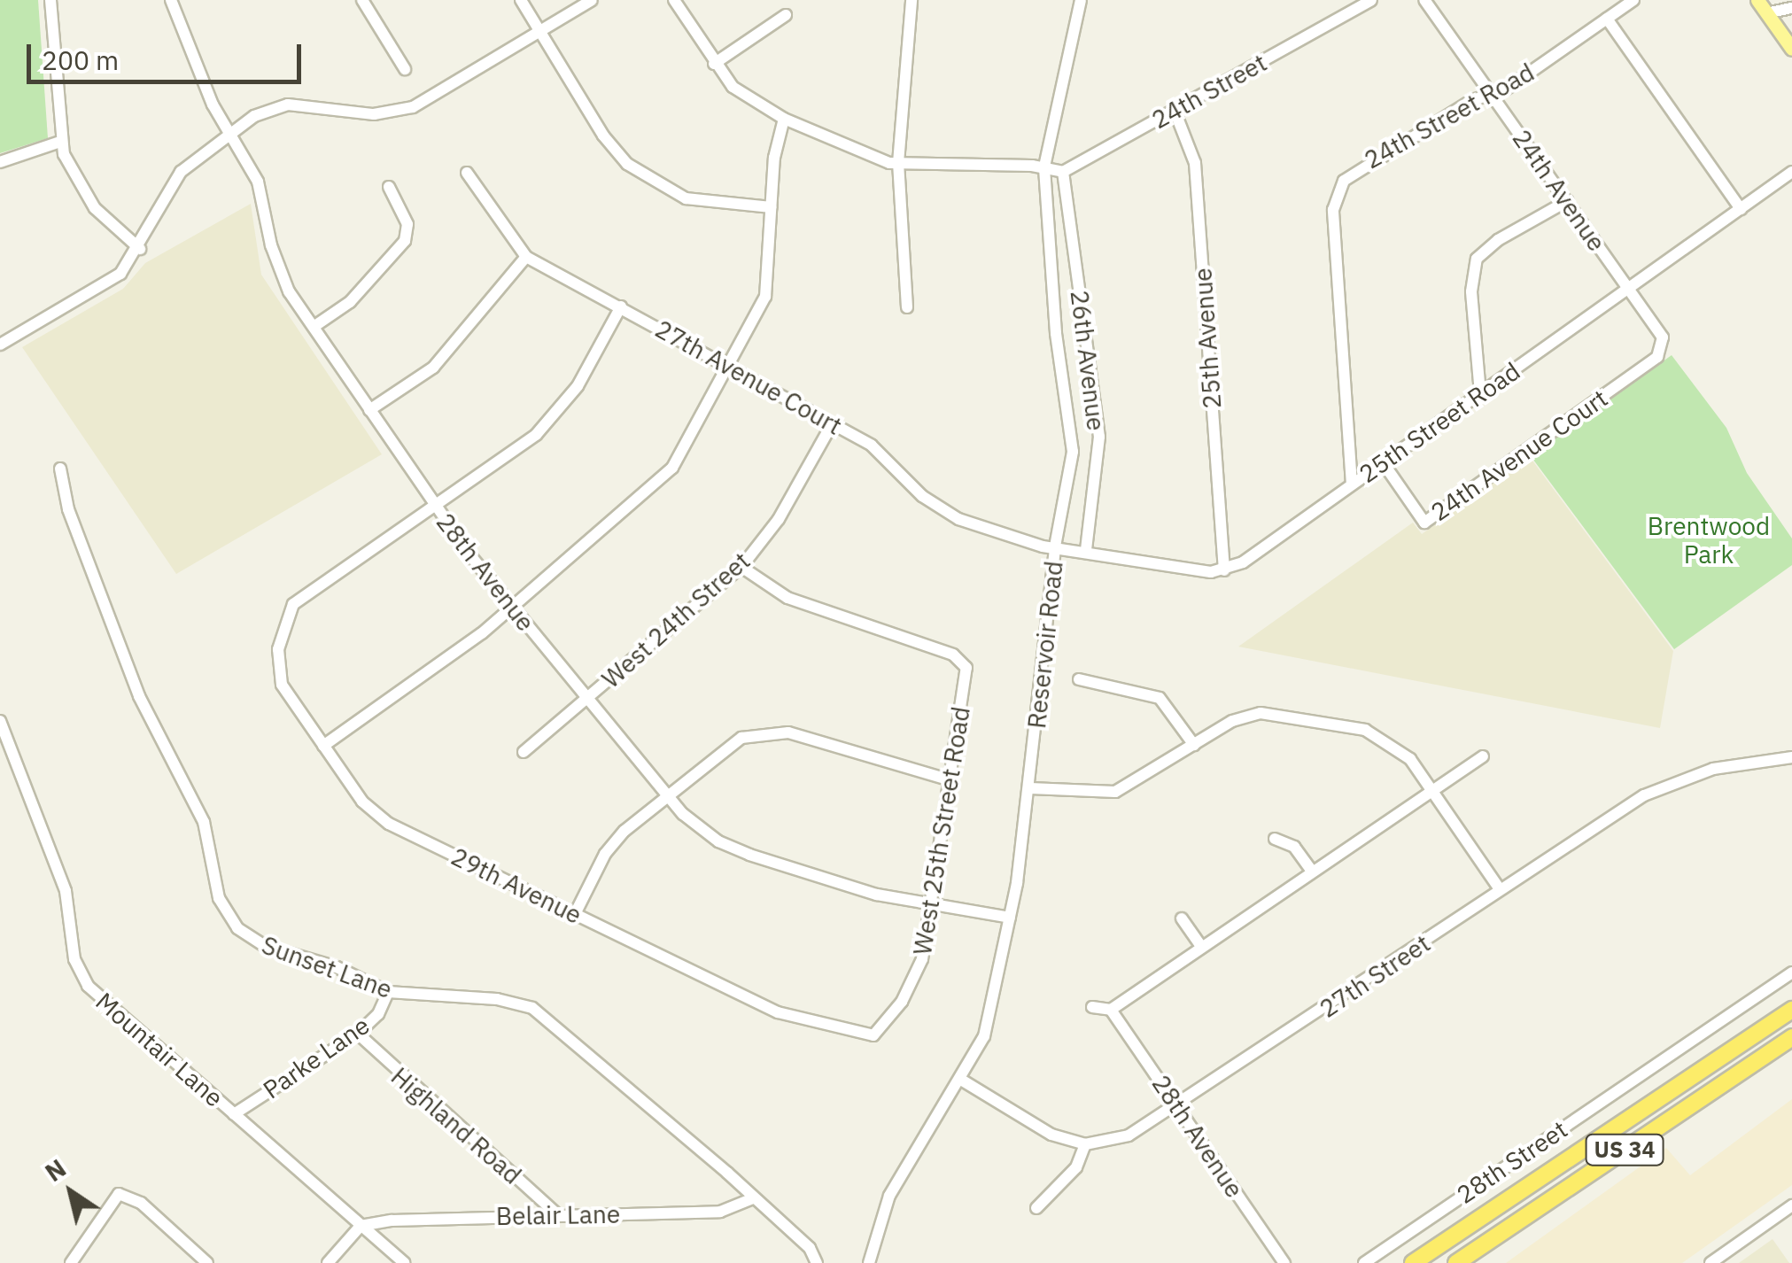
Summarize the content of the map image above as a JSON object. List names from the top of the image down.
{
  "streets": {
    "highway": ["US 34"],
    "street": [
      "24th Street",
      "24th Street Road",
      "24th Avenue",
      "25th Avenue",
      "26th Avenue",
      "27th Avenue Court",
      "25th Street Road",
      "24th Avenue Court",
      "28th Avenue",
      "West 24th Street",
      "Reservoir Road",
      "West 25th Street Road",
      "29th Avenue",
      "Sunset Lane",
      "27th Street",
      "Mountair Lane",
      "Parke Lane",
      "Highland Road",
      "28th Street",
      "Belair Lane"
    ]
  },
  "crossings": [
    ["24th Street", "25th Avenue"],
    ["24th Street", "26th Avenue"],
    ["24th Street Road", "24th Avenue"],
    ["24th Street Road", "25th Street Road"],
    ["24th Avenue", "25th Street Road"],
    ["24th Avenue", "24th Avenue Court"],
    ["25th Avenue", "25th Street Road"],
    ["27th Avenue Court", "West 24th Street"],
    ["27th Avenue Court", "Reservoir Road"],
    ["25th Street Road", "24th Avenue Court"],
    ["28th Avenue", "West 24th Street"],
    ["28th Avenue", "Reservoir Road"],
    ["28th Avenue", "West 25th Street Road"],
    ["28th Avenue", "29th Avenue"],
    ["28th Avenue", "27th Street"],
    ["West 24th Street", "West 25th Street Road"],
    ["Reservoir Road", "27th Street"],
    ["West 25th Street Road", "29th Avenue"],
    ["Sunset Lane", "Parke Lane"],
    ["Sunset Lane", "Belair Lane"],
    ["Mountair Lane", "Parke Lane"],
    ["Mountair Lane", "Belair Lane"],
    ["Parke Lane", "Highland Road"],
    ["Highland Road", "Belair Lane"]
  ],
  "parks": ["Brentwood Park"],
  "scale_bar": "200 m",
  "north": "top left"
}
